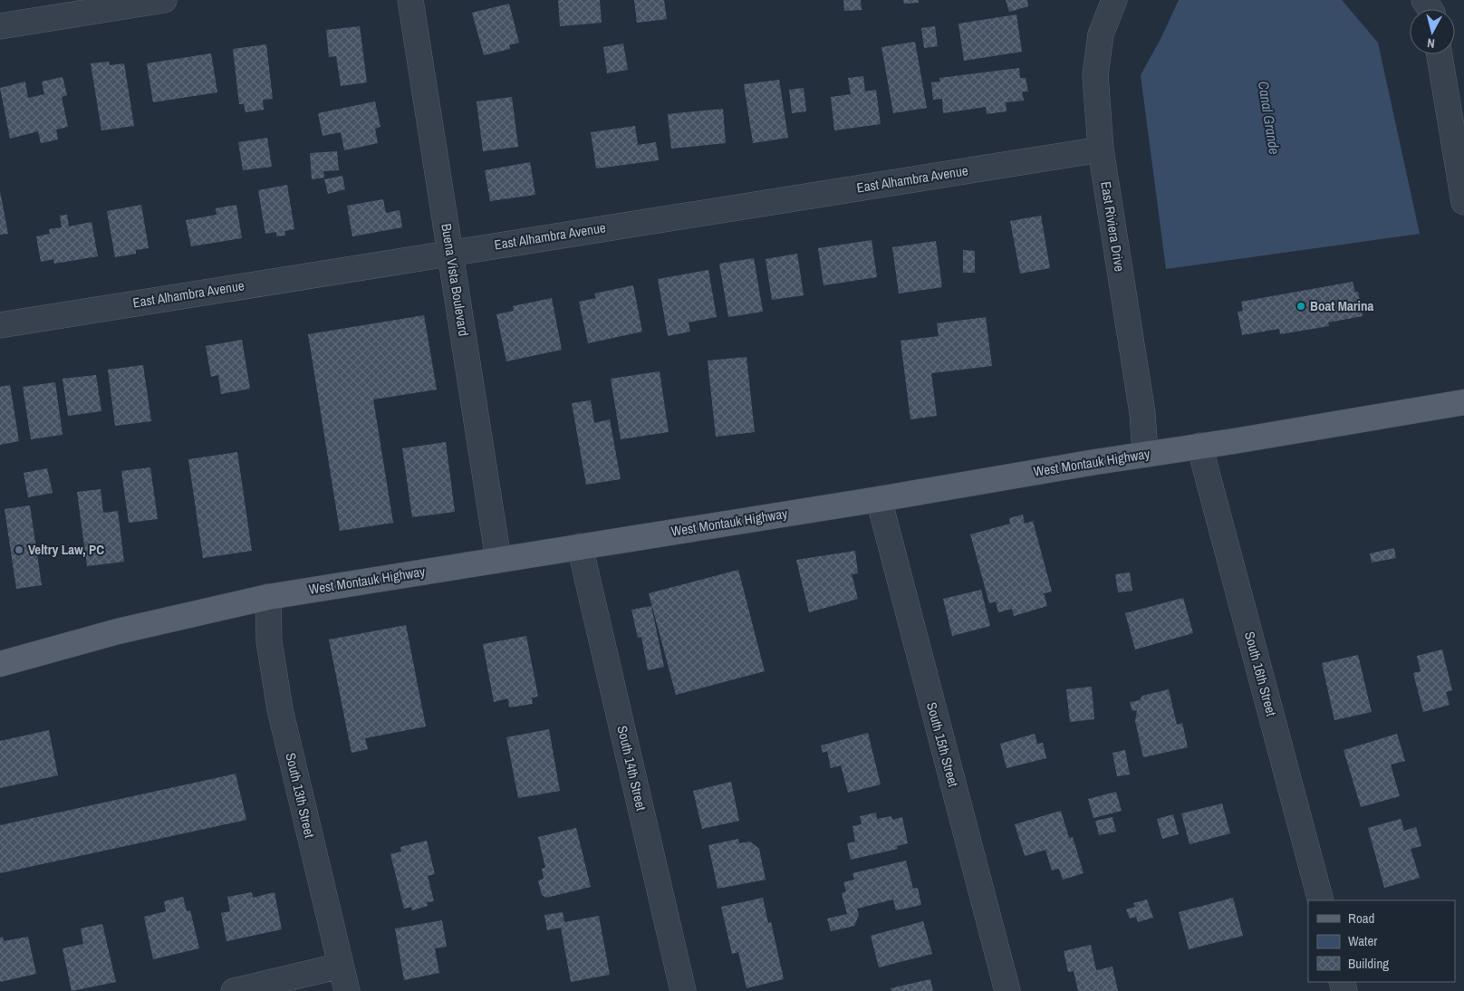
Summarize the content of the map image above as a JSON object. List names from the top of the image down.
{
  "streets": {
    "main road": ["West Montauk Highway"],
    "street": [
      "East Alhambra Avenue",
      "East Riviera Drive",
      "Buena Vista Boulevard",
      "South 16th Street",
      "South 15th Street",
      "South 14th Street",
      "South 13th Street"
    ]
  },
  "crossings": [
    ["East Alhambra Avenue", "East Riviera Drive"],
    ["East Alhambra Avenue", "Buena Vista Boulevard"],
    ["East Riviera Drive", "West Montauk Highway"],
    ["Buena Vista Boulevard", "West Montauk Highway"],
    ["West Montauk Highway", "South 16th Street"],
    ["West Montauk Highway", "South 15th Street"],
    ["West Montauk Highway", "South 14th Street"],
    ["West Montauk Highway", "South 13th Street"]
  ],
  "water": ["Canal Grande"],
  "places": ["Boat Marina", "Veltry Law, PC"],
  "legend": ["Road", "Water", "Building"],
  "north": "bottom"
}
